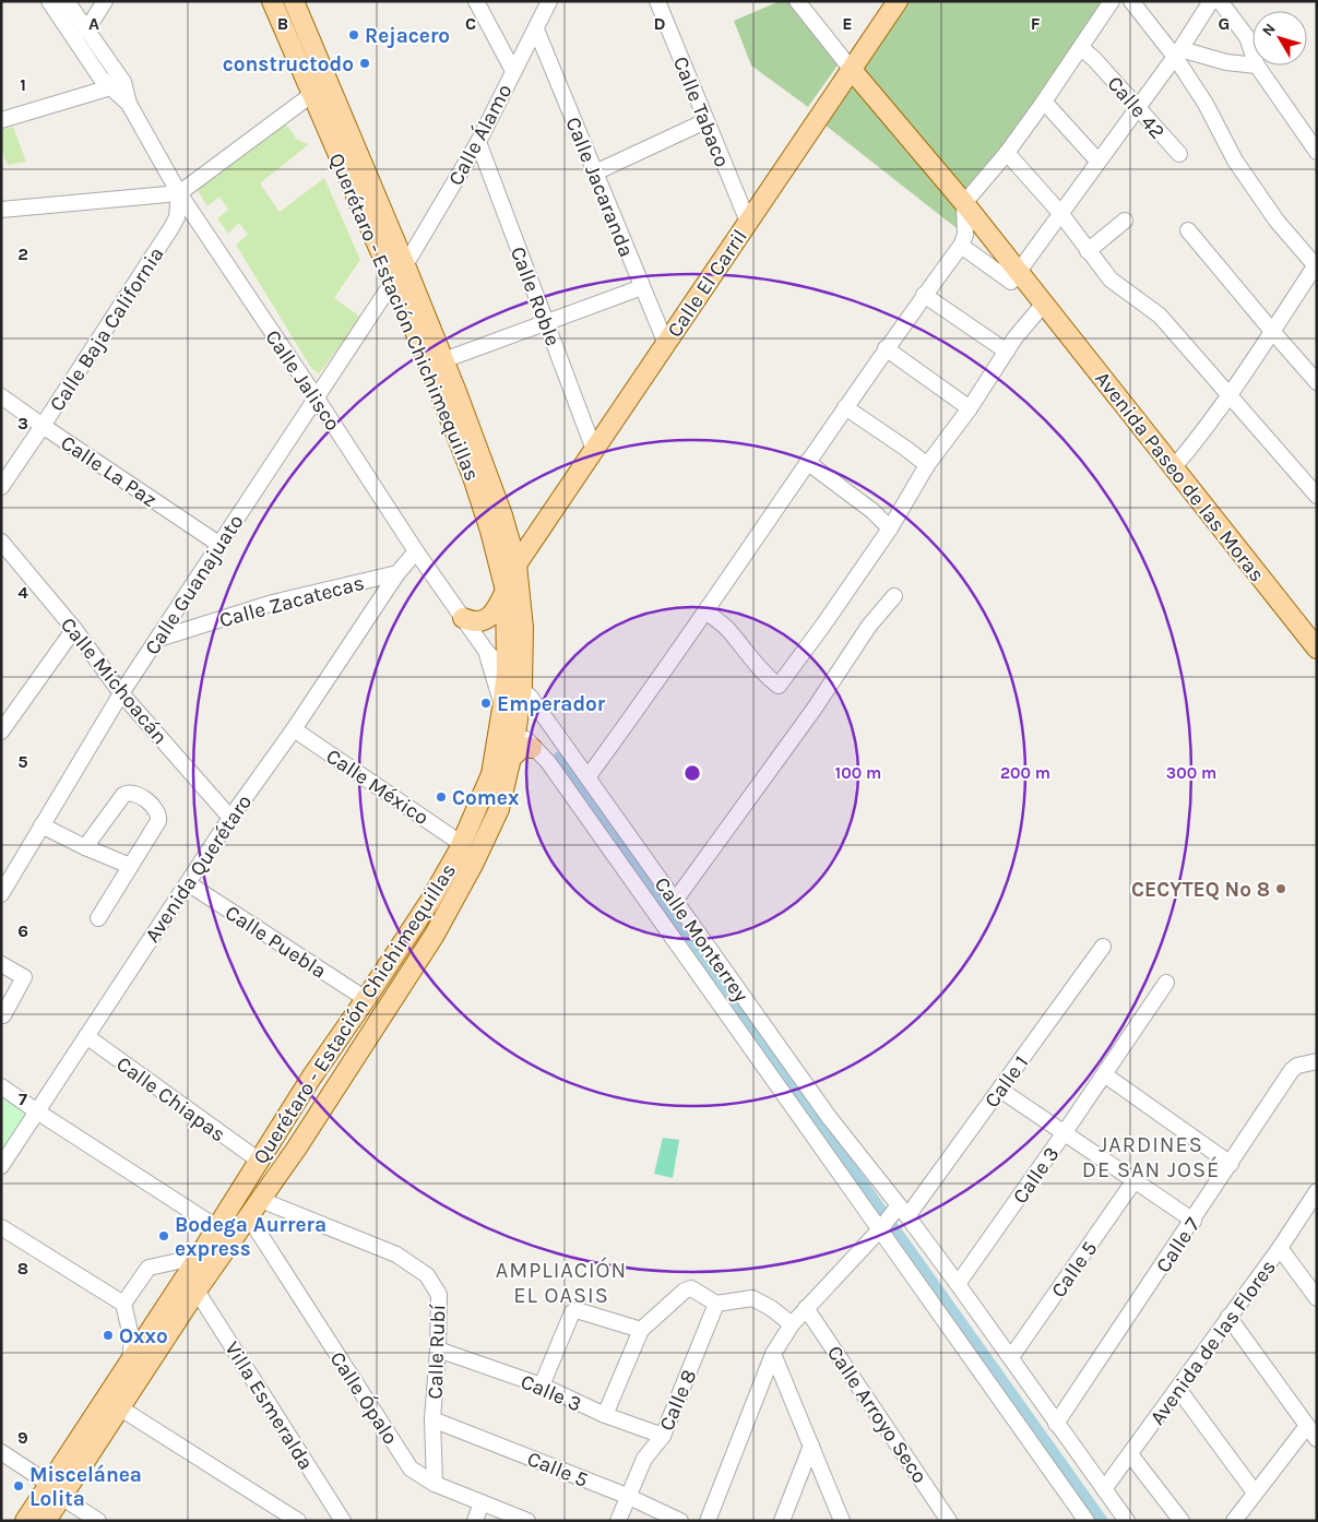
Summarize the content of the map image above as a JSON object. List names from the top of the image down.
{
  "streets": {
    "main road": ["Calle El Carril", "Querétaro - Estación Chichimequillas", "Avenida Paseo de las Moras"],
    "street": [
      "Calle 42",
      "Calle Tabaco",
      "Calle Álamo",
      "Calle Jacaranda",
      "Calle Roble",
      "Calle Baja California",
      "Calle Jalisco",
      "Calle La Paz",
      "Calle Guanajuato",
      "Calle Zacatecas",
      "Calle Michoacán",
      "Calle México",
      "Avenida Querétaro",
      "Calle Monterrey",
      "Calle Puebla",
      "Calle 1",
      "Calle Chiapas",
      "Calle 3",
      "Calle 7",
      "Calle 5",
      "Avenida de las Flores",
      "Calle Rubí",
      "Calle Ópalo",
      "Calle 8",
      "Villa Esmeralda",
      "Calle Arroyo Seco"
    ]
  },
  "crossings": [
    ["Calle Tabaco", "Calle El Carril"],
    ["Calle Álamo", "Calle Jacaranda"],
    ["Calle Álamo", "Calle Roble"],
    ["Calle Álamo", "Querétaro - Estación Chichimequillas"],
    ["Calle Álamo", "Calle Guanajuato"],
    ["Calle Jacaranda", "Calle El Carril"],
    ["Calle El Carril", "Calle Roble"],
    ["Calle El Carril", "Querétaro - Estación Chichimequillas"],
    ["Calle El Carril", "Avenida Paseo de las Moras"],
    ["Querétaro - Estación Chichimequillas", "Calle Jalisco"],
    ["Querétaro - Estación Chichimequillas", "Calle Guanajuato"],
    ["Querétaro - Estación Chichimequillas", "Calle México"],
    ["Querétaro - Estación Chichimequillas", "Calle Monterrey"],
    ["Querétaro - Estación Chichimequillas", "Calle Puebla"],
    ["Querétaro - Estación Chichimequillas", "Calle Chiapas"],
    ["Querétaro - Estación Chichimequillas", "Calle Rubí"],
    ["Querétaro - Estación Chichimequillas", "Calle Ópalo"],
    ["Querétaro - Estación Chichimequillas", "Villa Esmeralda"],
    ["Calle Baja California", "Calle Jalisco"],
    ["Calle Baja California", "Calle La Paz"],
    ["Calle Jalisco", "Calle Guanajuato"],
    ["Calle Jalisco", "Calle Monterrey"],
    ["Calle La Paz", "Calle Guanajuato"],
    ["Calle Guanajuato", "Calle Zacatecas"],
    ["Calle Guanajuato", "Calle Michoacán"],
    ["Calle Zacatecas", "Avenida Querétaro"],
    ["Calle Michoacán", "Avenida Querétaro"],
    ["Calle México", "Avenida Querétaro"],
    ["Avenida Querétaro", "Calle Puebla"],
    ["Avenida Querétaro", "Calle Chiapas"],
    ["Calle Monterrey", "Calle 1"],
    ["Calle Monterrey", "Calle 3"],
    ["Calle Monterrey", "Calle 7"],
    ["Calle Monterrey", "Calle 5"],
    ["Calle Monterrey", "Avenida de las Flores"],
    ["Calle 1", "Calle Arroyo Seco"],
    ["Calle 3", "Calle Rubí"],
    ["Calle 3", "Calle 8"],
    ["Calle 5", "Calle Rubí"],
    ["Calle 5", "Calle 8"],
    ["Calle Rubí", "Calle Ópalo"]
  ],
  "districts": ["JARDINES DE SAN JOSÉ", "AMPLIACIÓN EL OASIS"],
  "places": [
    "Rejacero",
    "constructodo",
    "Emperador",
    "Comex",
    "CECYTEQ No 8",
    "Bodega Aurrera express",
    "Oxxo",
    "Miscelánea Lolita"
  ],
  "north": "top left",
  "grid": {
    "columns": [
      "A",
      "B",
      "C",
      "D",
      "E",
      "F",
      "G"
    ],
    "rows": [
      "1",
      "2",
      "3",
      "4",
      "5",
      "6",
      "7",
      "8",
      "9"
    ]
  },
  "rings": ["100 m", "200 m", "300 m"]
}
